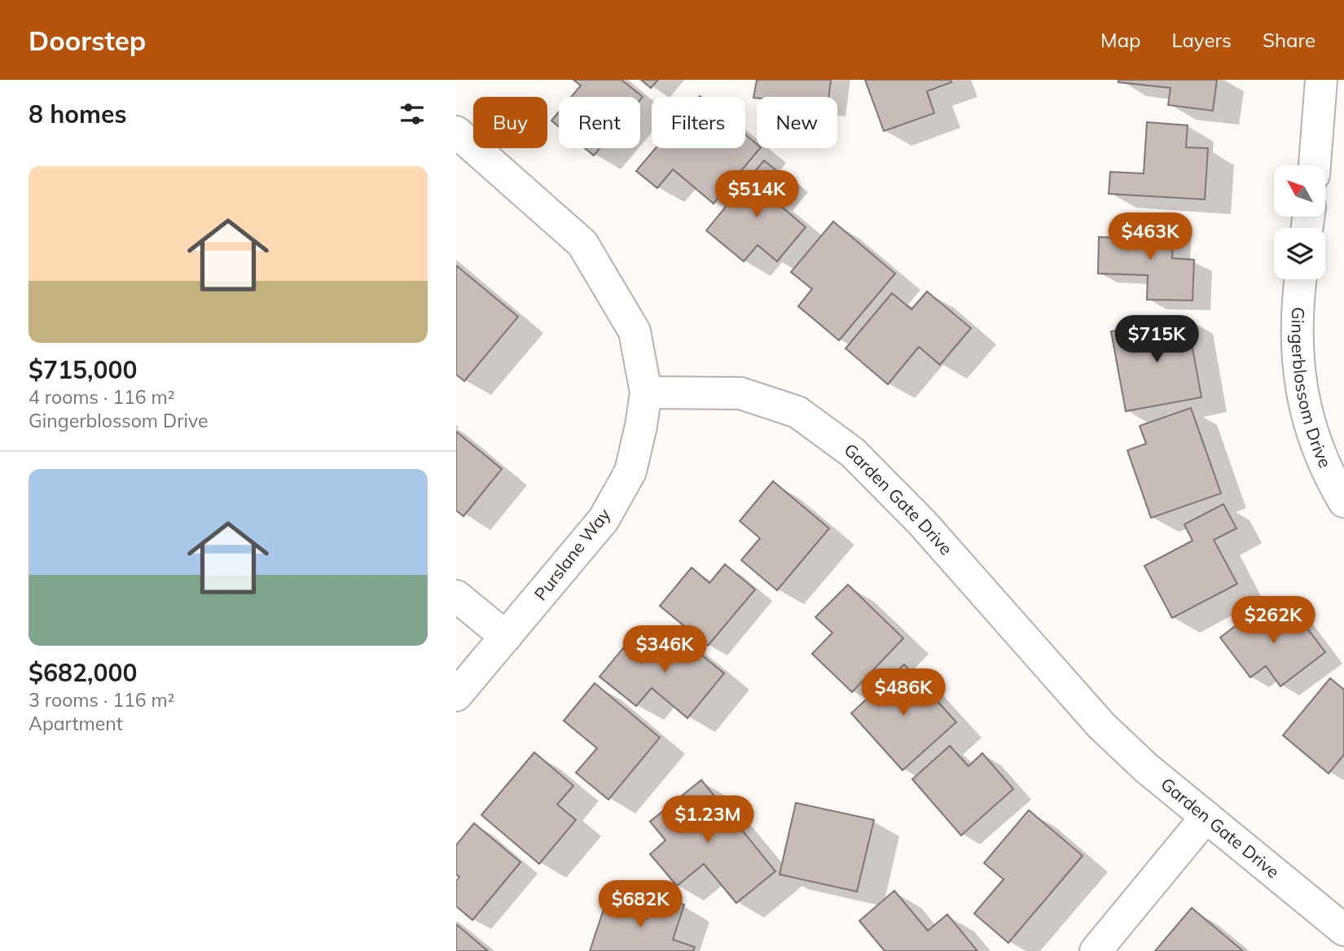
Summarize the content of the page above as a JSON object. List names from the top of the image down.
{
  "streets": {
    "street": ["Gingerblossom Drive", "Garden Gate Drive", "Purslane Way"]
  },
  "crossings": [
    ["Garden Gate Drive", "Purslane Way"]
  ],
  "north": "top left",
  "page": {
    "header": "Doorstep",
    "nav": ["Map", "Layers", "Share"],
    "heading": "8 homes",
    "chip": [
      "Buy",
      "Rent",
      "Filters",
      "New"
    ],
    "list": [
      {
        "name": "$715,000",
        "note": "4 rooms · 116 m² · Gingerblossom Drive"
      },
      {
        "name": "$682,000",
        "note": "3 rooms · 116 m² · Apartment"
      }
    ],
    "price": [
      "$514K",
      "$463K",
      "$715K",
      "$262K",
      "$346K",
      "$486K",
      "$1.23M",
      "$682K"
    ]
  }
}
